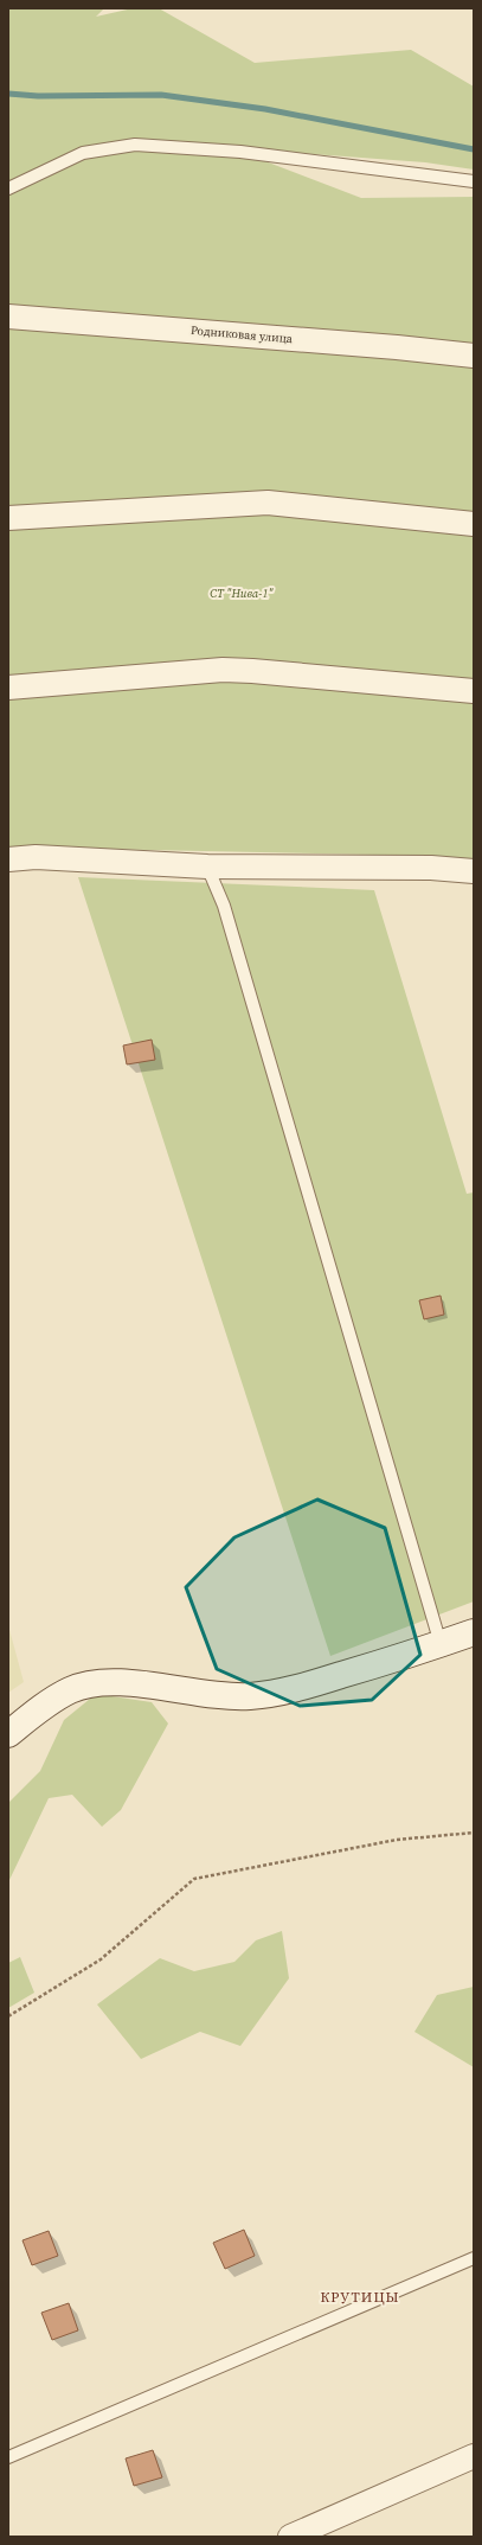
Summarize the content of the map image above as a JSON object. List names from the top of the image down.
{
  "streets": {
    "street": ["Родниковая улица"]
  },
  "districts": ["КРУТИЦЫ"],
  "parks": ["СТ \"Нива-1\""]
}
